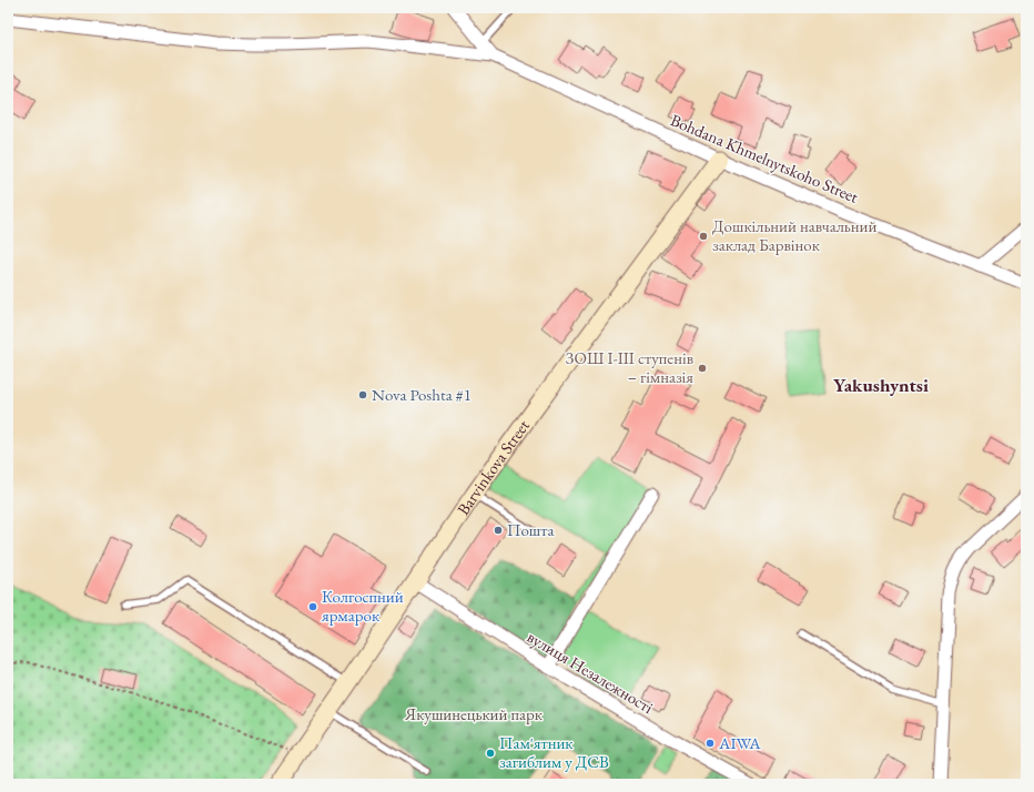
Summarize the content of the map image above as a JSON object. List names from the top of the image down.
{
  "streets": {
    "street": ["Bohdana Khmelnytskoho Street", "Barvinkova Street", "вулиця Незалежності"]
  },
  "crossings": [
    ["Bohdana Khmelnytskoho Street", "Barvinkova Street"],
    ["Barvinkova Street", "вулиця Незалежності"]
  ],
  "districts": ["Yakushyntsi"],
  "parks": ["Якушинецький парк"],
  "places": [
    "Дошкільний навчальний заклад Барвінок",
    "ЗОШ І-ІІІ ступенів – гімназія",
    "Nova Poshta #1",
    "Пошта",
    "Колгоспний ярмарок",
    "AIWA",
    "Пам'ятник загиблим у ДСВ"
  ]
}
